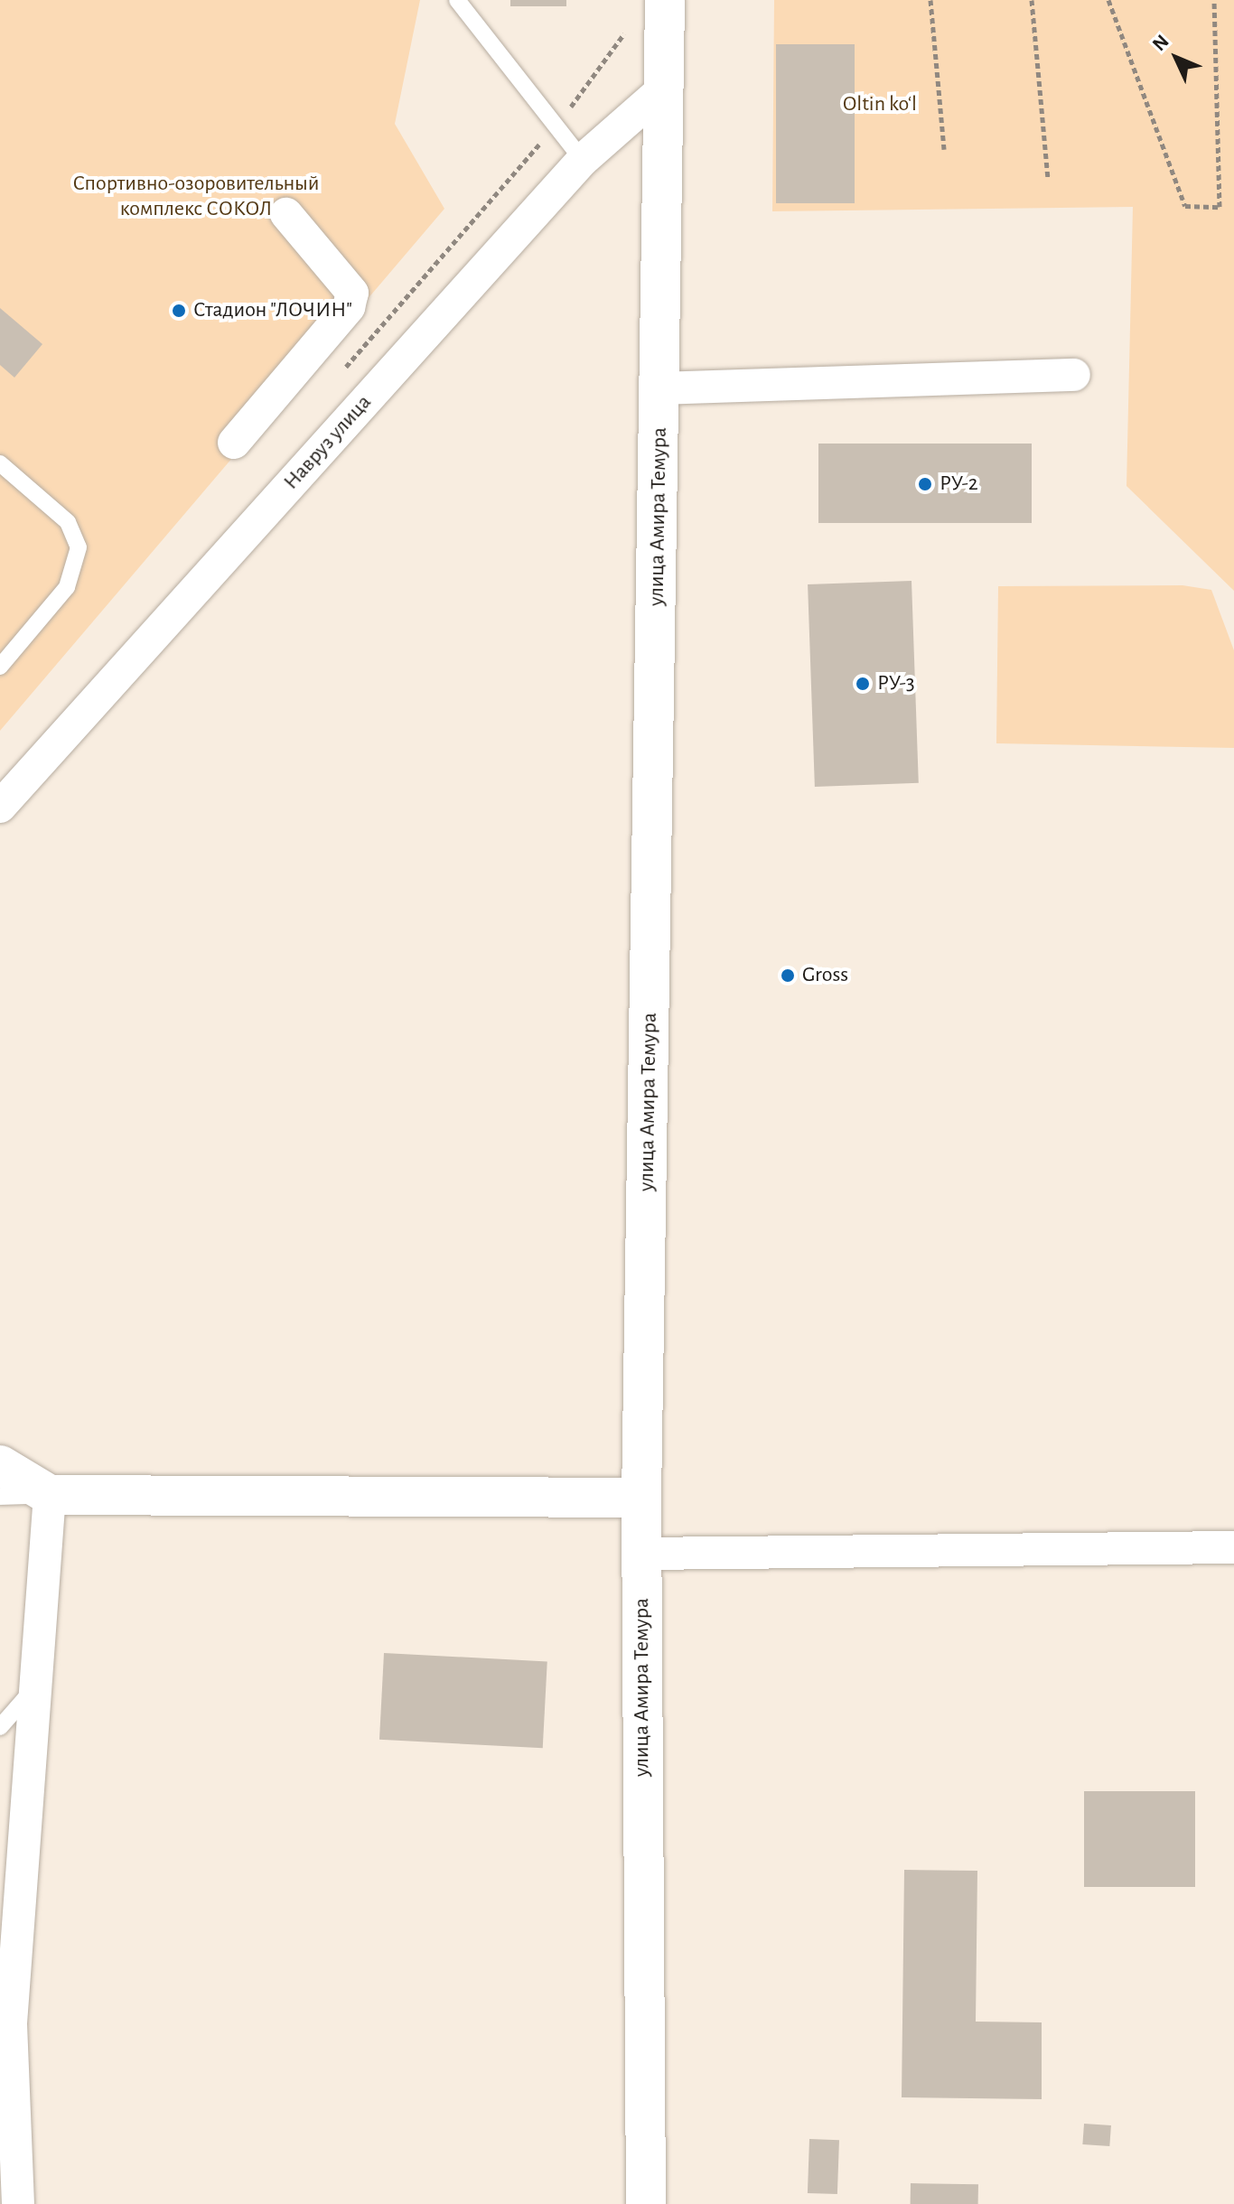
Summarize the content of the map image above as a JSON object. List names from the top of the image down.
{
  "streets": {
    "main road": ["улица Амира Темура"],
    "street": ["Навруз улица"]
  },
  "crossings": [
    ["Навруз улица", "улица Амира Темура"]
  ],
  "parks": ["Oltin ko‘l", "Спортивно-озоровительный комплекс СОКОЛ"],
  "places": [
    "Стадион \"ЛОЧИН\"",
    "РУ-2",
    "РУ-3",
    "Gross"
  ],
  "north": "top left"
}
